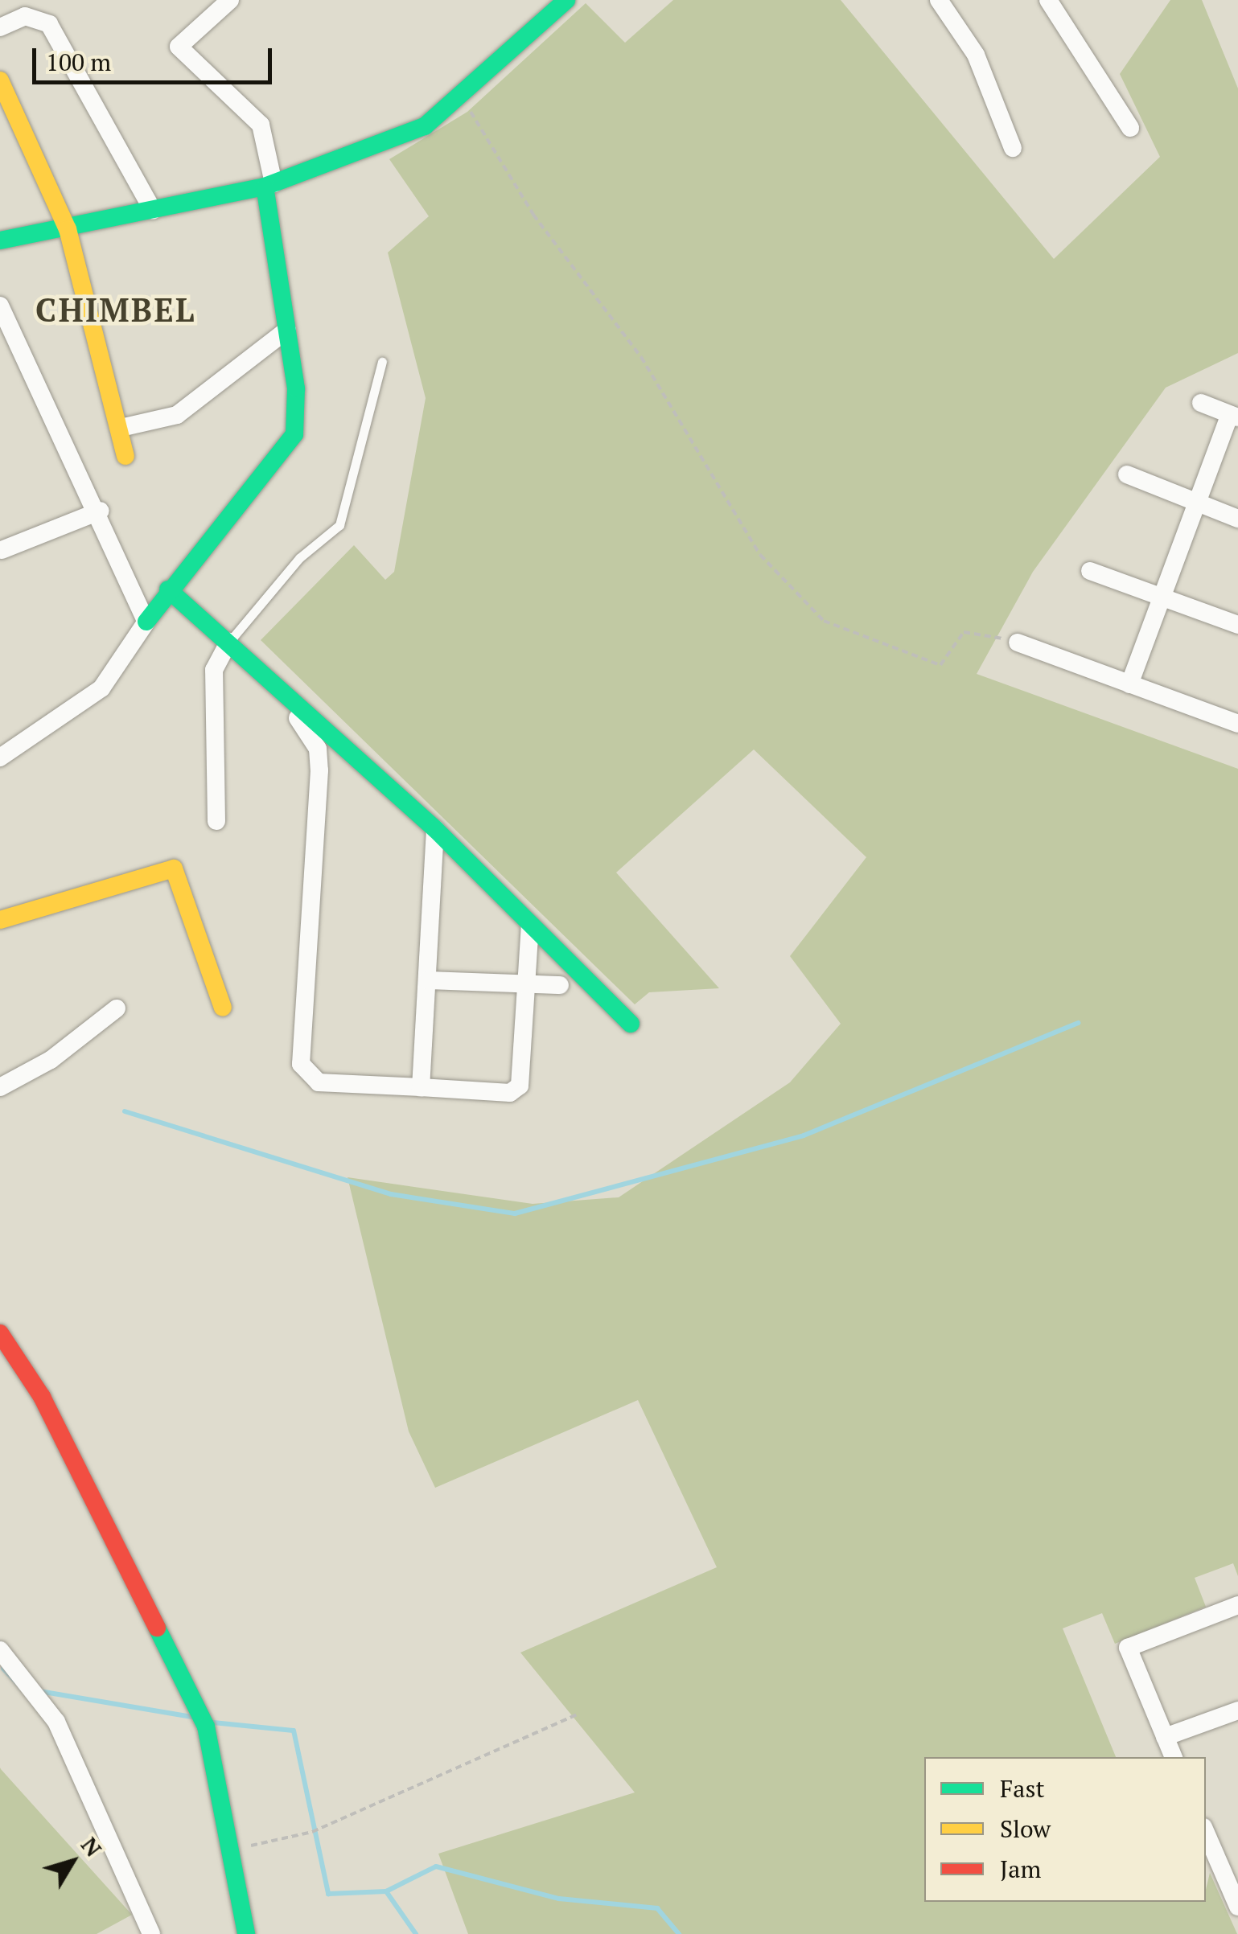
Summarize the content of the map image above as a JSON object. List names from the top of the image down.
{
  "districts": ["CHIMBEL"],
  "legend": ["Fast", "Slow", "Jam"],
  "scale_bar": "100 m",
  "north": "top right"
}
